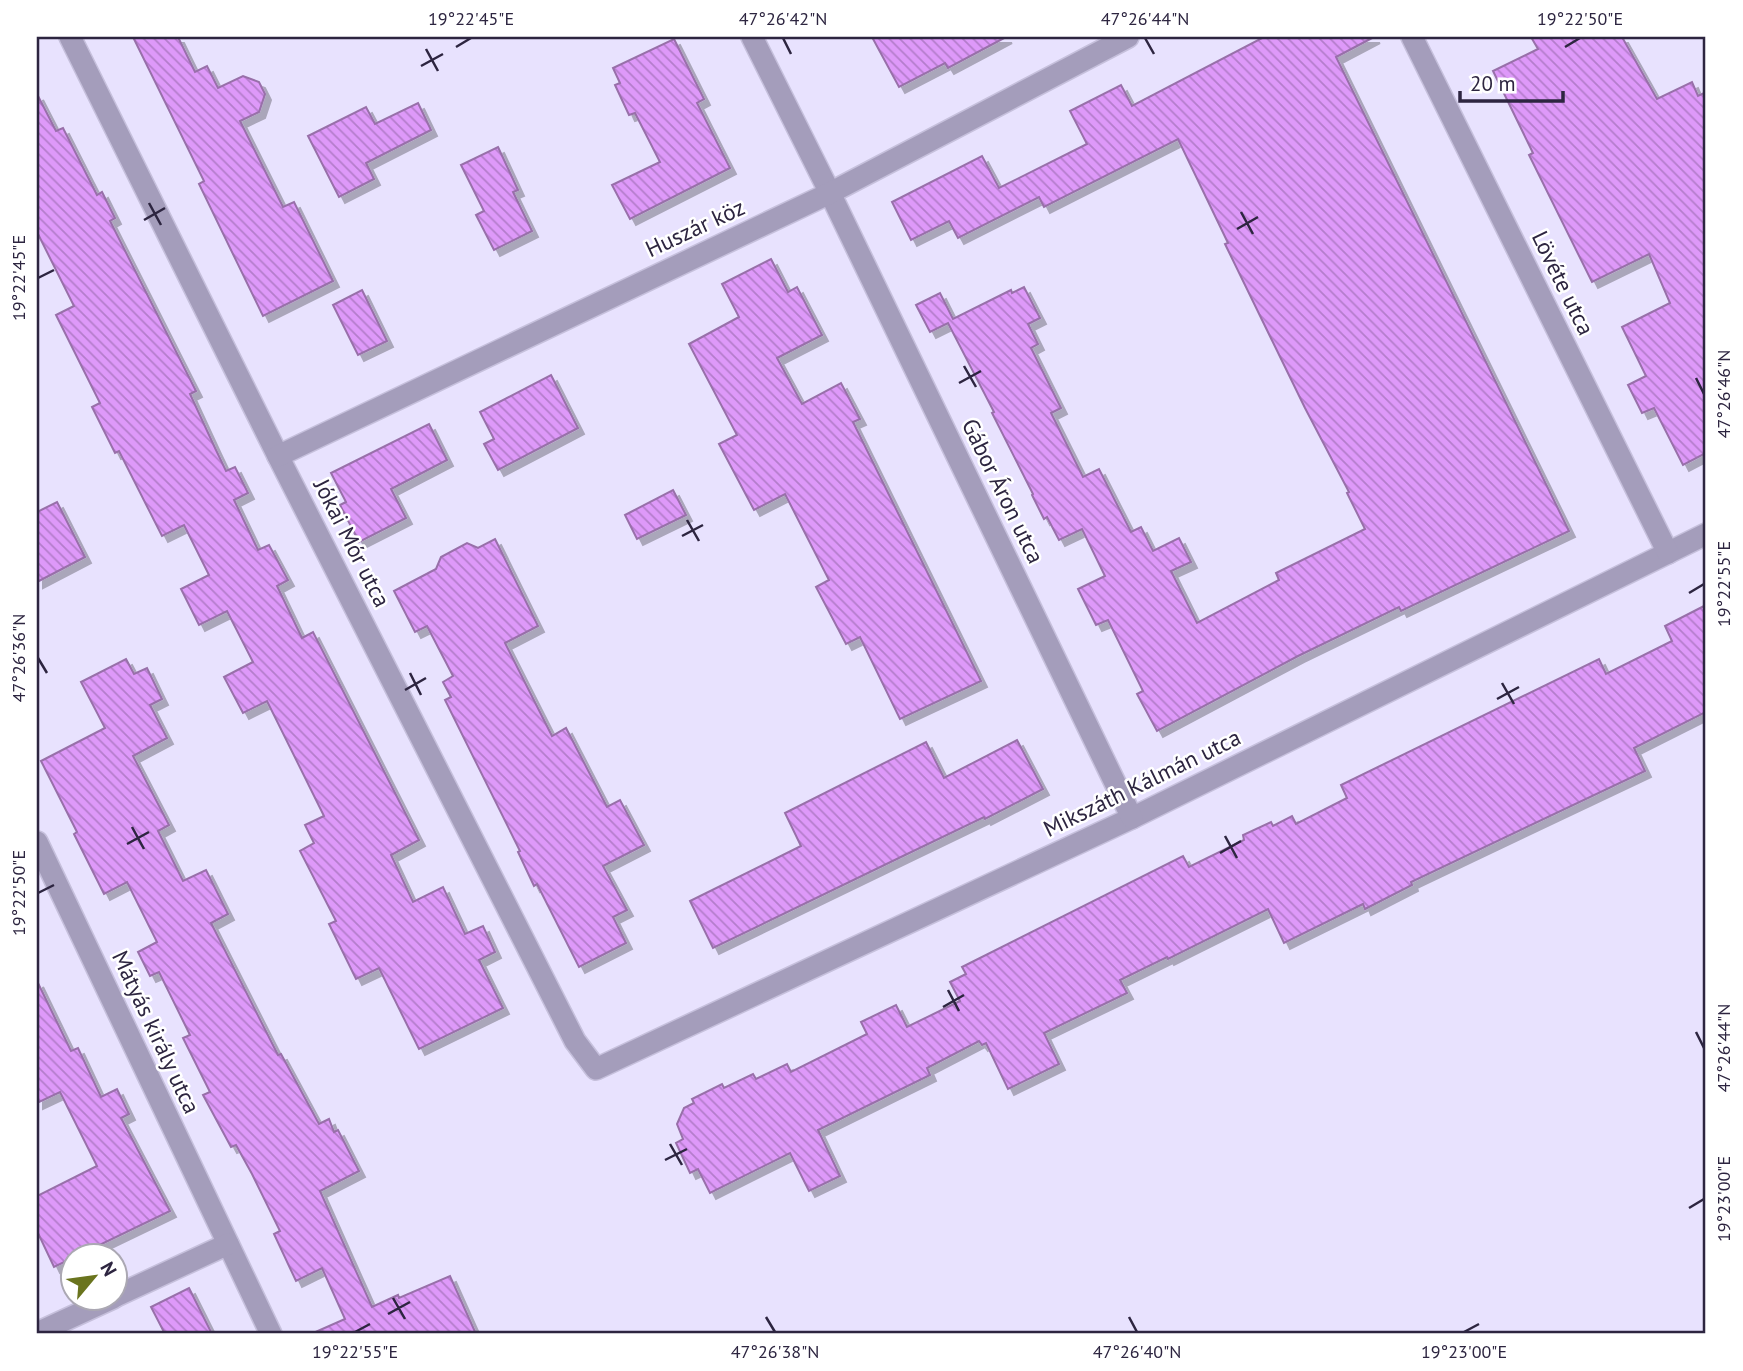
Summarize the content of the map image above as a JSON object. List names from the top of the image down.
{
  "streets": {
    "street": [
      "Huszár köz",
      "Lövéte utca",
      "Gábor Áron utca",
      "Jókai Mór utca",
      "Mikszáth Kálmán utca",
      "Mátyás király utca"
    ]
  },
  "crossings": [
    ["Huszár köz", "Gábor Áron utca"],
    ["Huszár köz", "Jókai Mór utca"],
    ["Lövéte utca", "Mikszáth Kálmán utca"],
    ["Gábor Áron utca", "Mikszáth Kálmán utca"],
    ["Jókai Mór utca", "Mikszáth Kálmán utca"]
  ],
  "scale_bar": "20 m",
  "north": "top right",
  "coordinates": [
    "19°22'45\"E",
    "47°26'42\"N",
    "47°26'44\"N",
    "19°22'50\"E",
    "47°26'46\"N",
    "19°22'55\"E",
    "47°26'36\"N",
    "19°23'00\"E",
    "47°26'38\"N",
    "47°26'40\"N"
  ]
}
